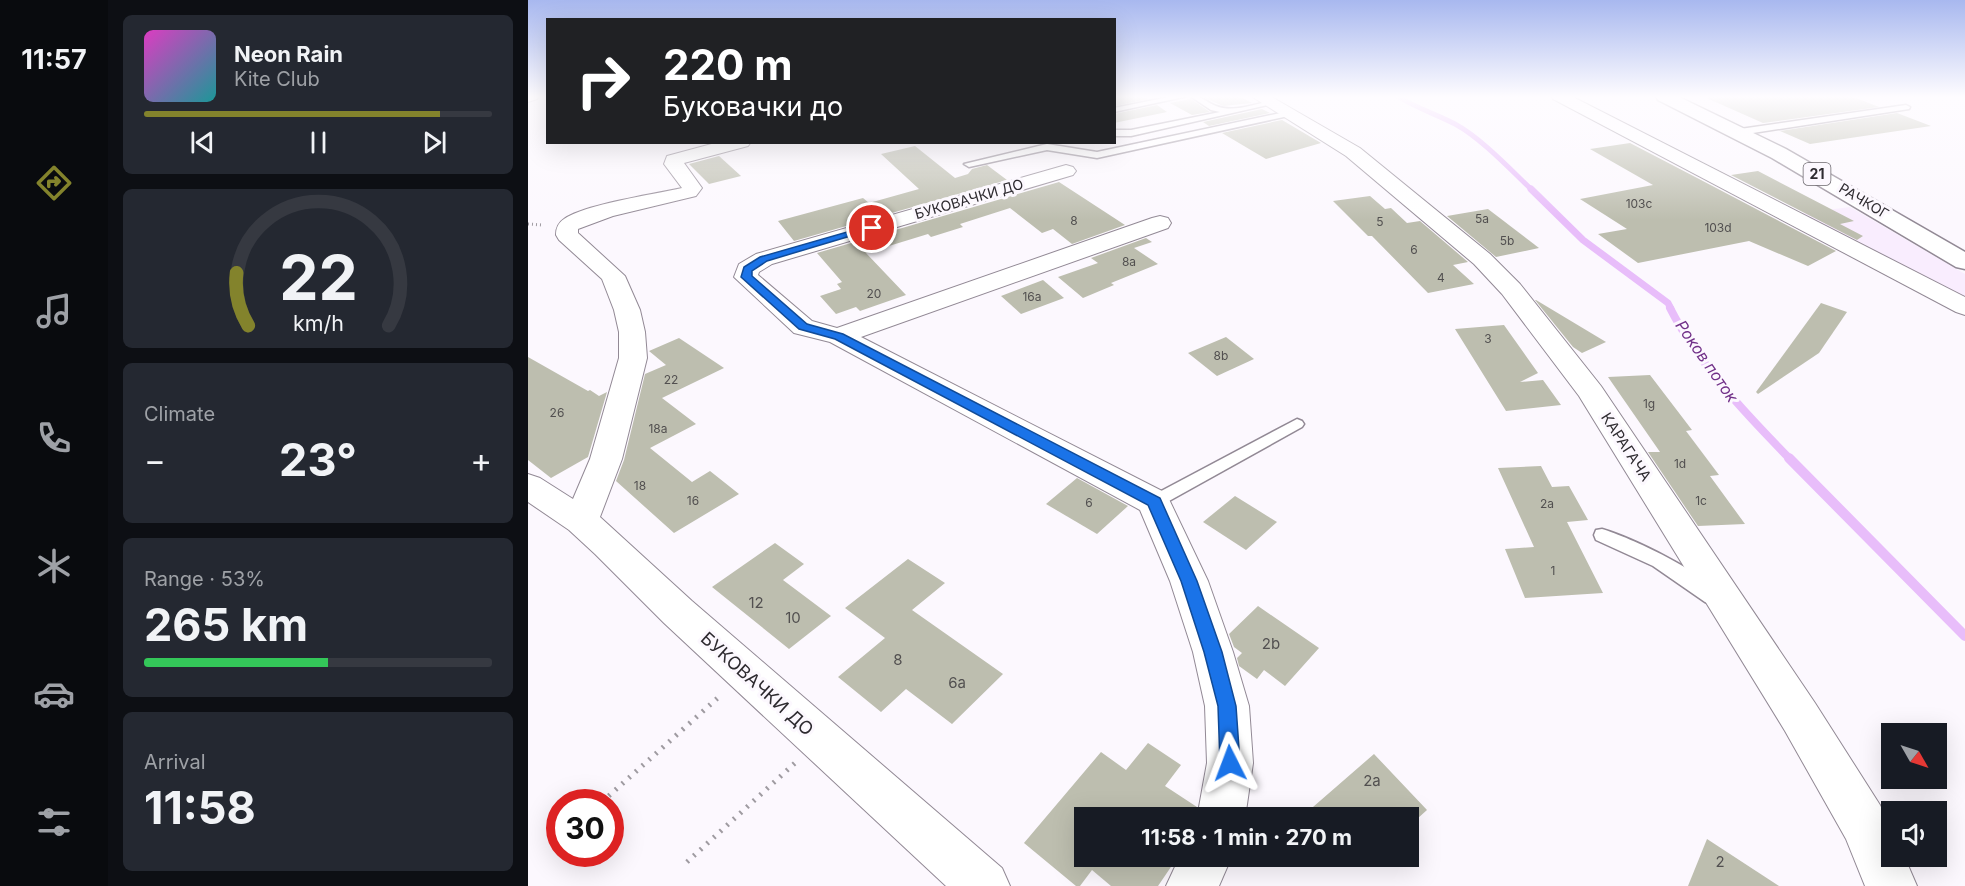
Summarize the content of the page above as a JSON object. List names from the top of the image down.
{
  "streets": {
    "main road": ["21", "РАЧКОГ"],
    "street": ["БУКОВАЧКИ ДО", "КАРАГАЧА"]
  },
  "water": ["Роков поток"],
  "house_numbers": [
    "103c",
    "5a",
    "8",
    "5",
    "103d",
    "5b",
    "6",
    "8a",
    "4",
    "20",
    "16a",
    "3",
    "8b",
    "22",
    "1g",
    "26",
    "18a",
    "1d",
    "18",
    "16",
    "1c",
    "6",
    "2a",
    "1",
    "12",
    "10",
    "2b",
    "8",
    "6a",
    "2a",
    "2"
  ],
  "north": "bottom right",
  "page": {
    "tabs": "11:57",
    "turn": ["220 m", "Буковачки до"],
    "song": ["Neon Rain", "Kite Club"],
    "tile": [
      "Climate",
      ["Range · 53%", "265 km"],
      ["Arrival", "11:58"]
    ],
    "heat": ["−", "23°", "+"],
    "limit": "30",
    "trip": "11:58 · 1 min · 270 m",
    "gauge": ["22", "km/h"]
  }
}
